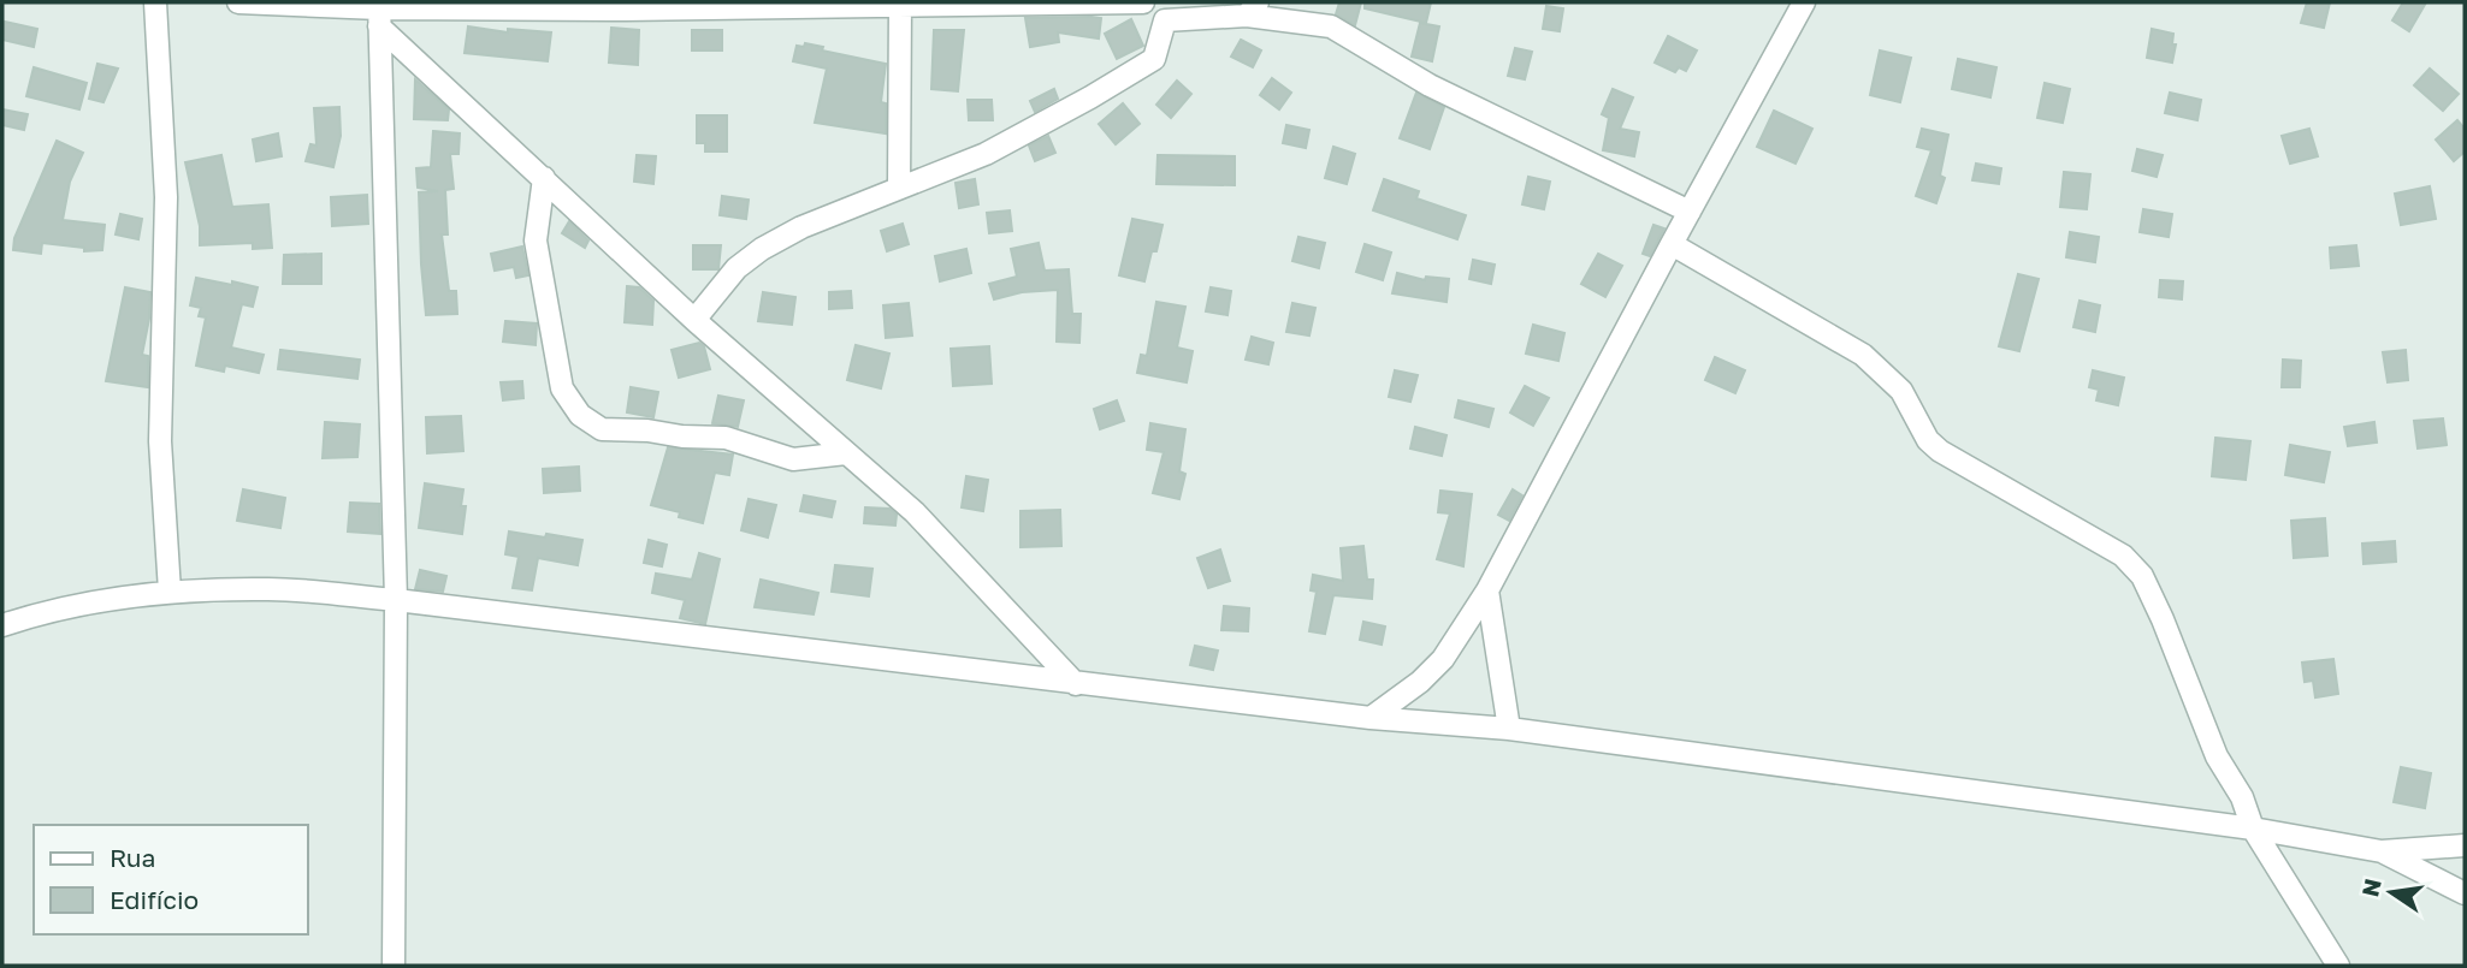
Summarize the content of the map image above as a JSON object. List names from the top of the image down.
{
  "legend": ["Rua", "Edifício"],
  "north": "left"
}
